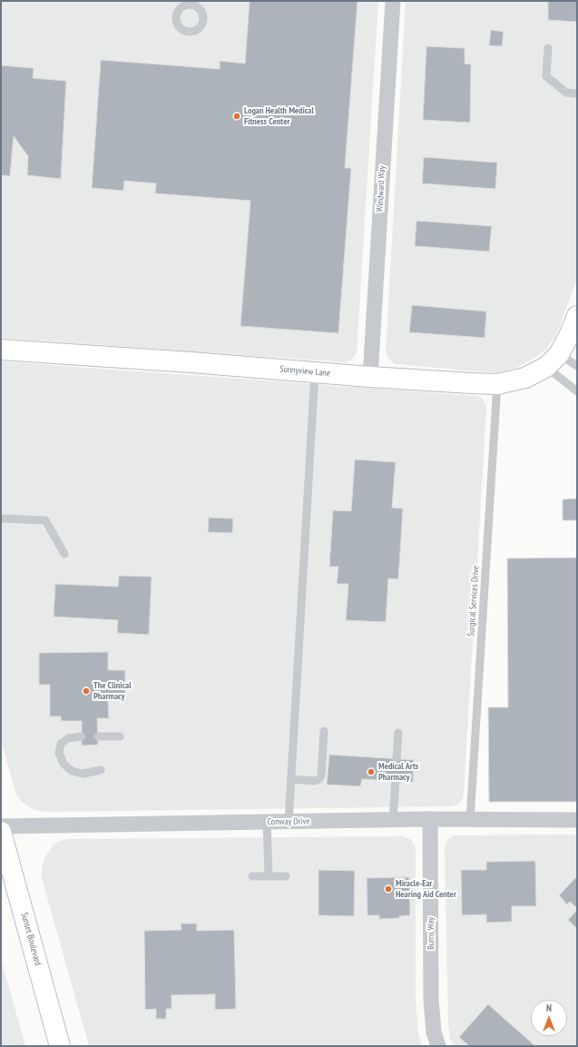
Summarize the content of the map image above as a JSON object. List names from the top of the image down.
{
  "streets": {
    "street": [
      "Windward Way",
      "Sunnyview Lane",
      "Conway Drive",
      "Burns Way",
      "Sunset Boulevard"
    ],
    "lane": ["Surgical Services Drive"]
  },
  "crossings": [
    ["Windward Way", "Sunnyview Lane"],
    ["Sunnyview Lane", "Surgical Services Drive"],
    ["Surgical Services Drive", "Conway Drive"],
    ["Conway Drive", "Burns Way"]
  ],
  "places": [
    "Logan Health Medical Fitness Center",
    "The Clinical Pharmacy",
    "Medical Arts Pharmacy",
    "Miracle-Ear Hearing Aid Center"
  ],
  "north": "top"
}
